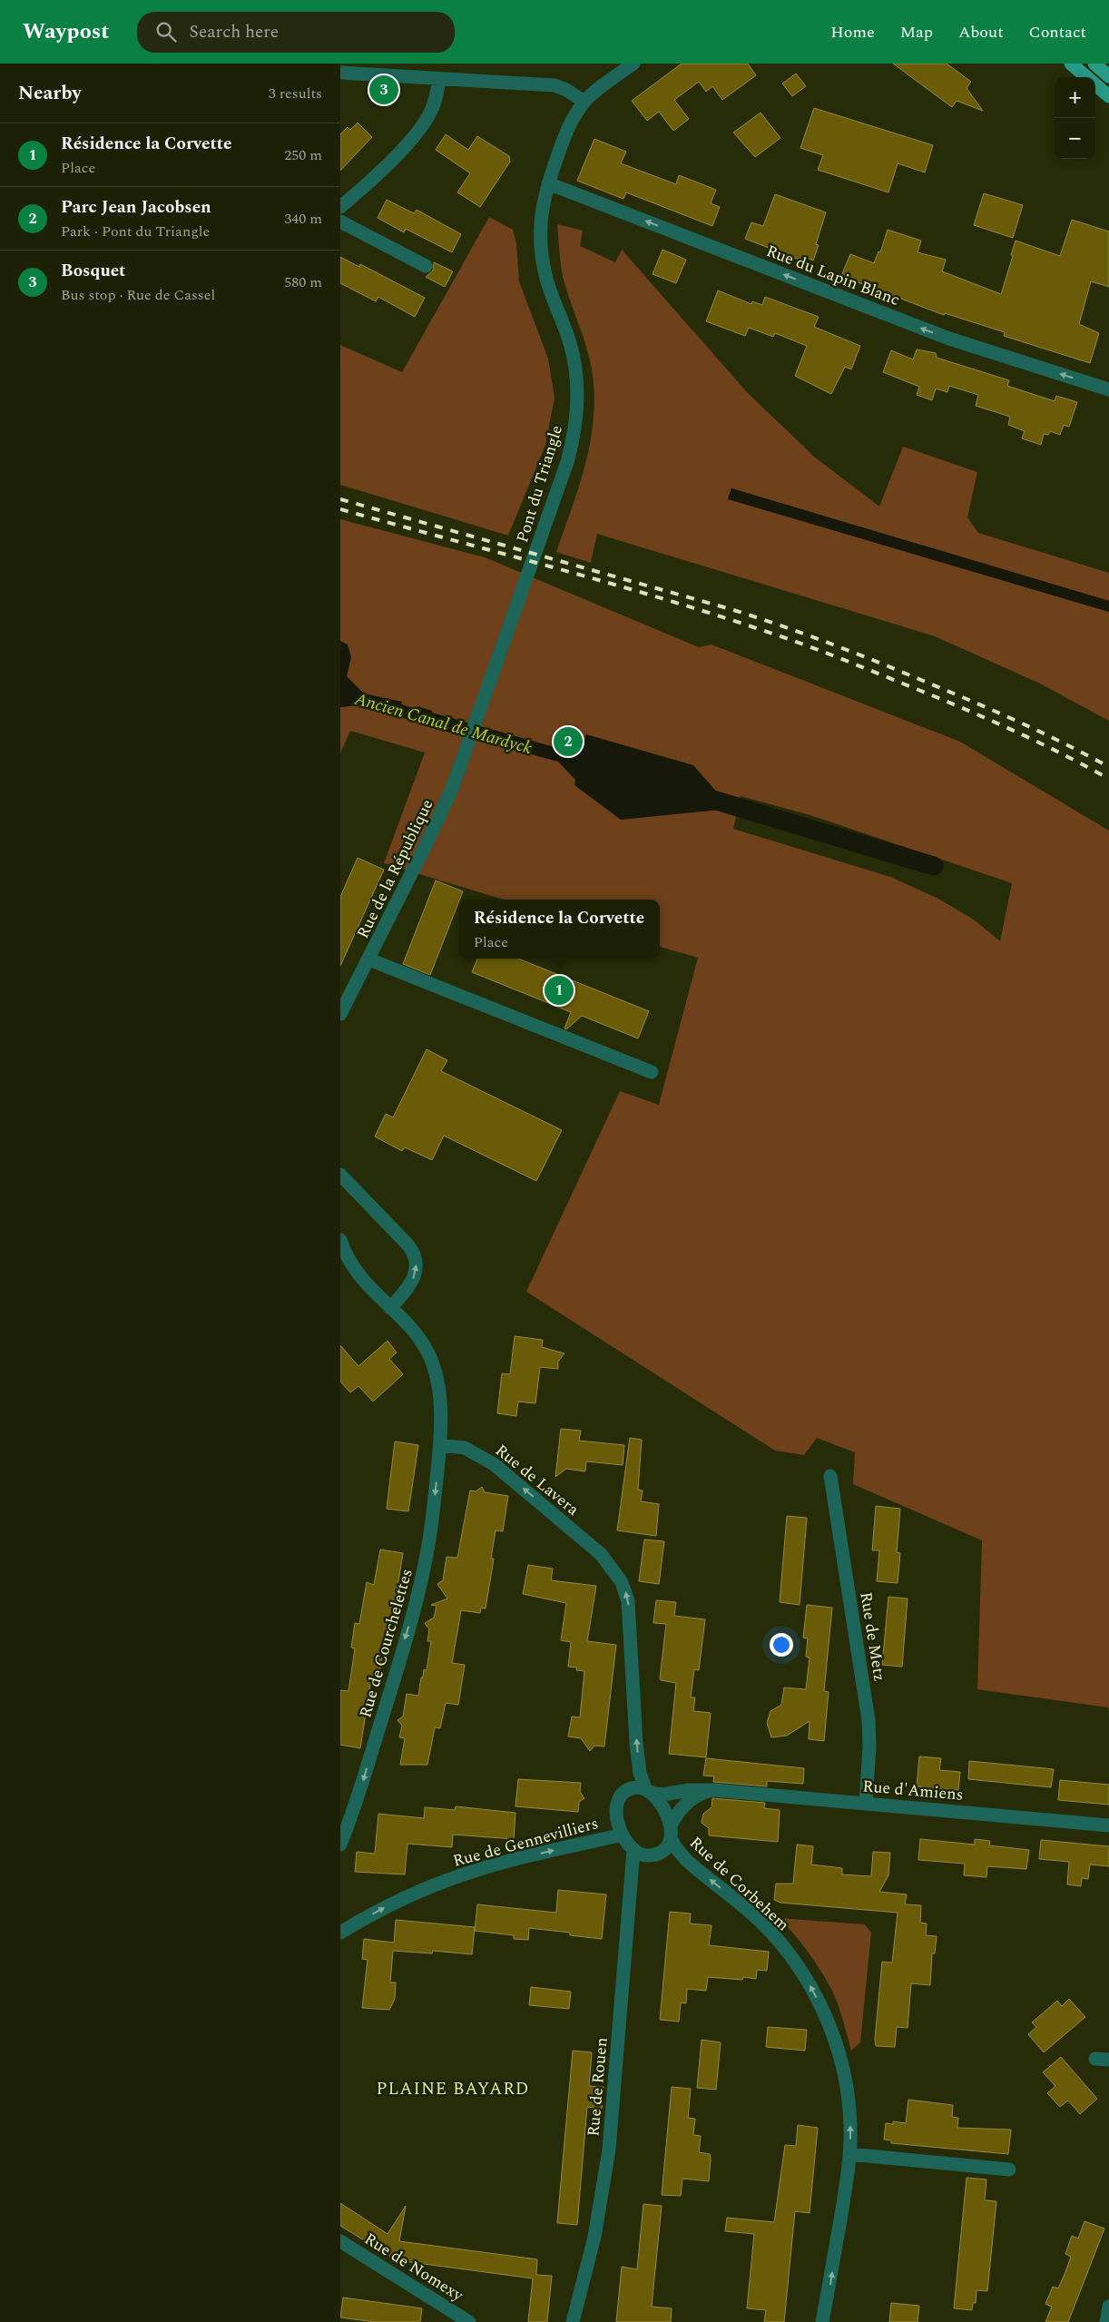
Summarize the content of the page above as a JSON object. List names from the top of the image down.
{
  "streets": {
    "street": [
      "Rue du Lapin Blanc",
      "Pont du Triangle",
      "Rue de la République",
      "Rue de Lavera",
      "Rue de Metz",
      "Rue de Courchelettes",
      "Rue d'Amiens",
      "Rue de Gennevilliers",
      "Rue de Corbehem",
      "Rue de Rouen",
      "Rue de Nomexy"
    ]
  },
  "crossings": [
    ["Rue du Lapin Blanc", "Pont du Triangle"],
    ["Pont du Triangle", "Rue de la République"],
    ["Rue de Lavera", "Rue de Courchelettes"],
    ["Rue de Lavera", "Rue d'Amiens"],
    ["Rue de Lavera", "Rue de Gennevilliers"],
    ["Rue de Lavera", "Rue de Corbehem"],
    ["Rue de Lavera", "Rue de Rouen"],
    ["Rue de Metz", "Rue d'Amiens"],
    ["Rue d'Amiens", "Rue de Gennevilliers"],
    ["Rue d'Amiens", "Rue de Corbehem"],
    ["Rue d'Amiens", "Rue de Rouen"],
    ["Rue de Gennevilliers", "Rue de Corbehem"],
    ["Rue de Gennevilliers", "Rue de Rouen"],
    ["Rue de Corbehem", "Rue de Rouen"]
  ],
  "one_way": [
    "Rue du Lapin Blanc",
    "Rue de Lavera",
    "Rue de Courchelettes",
    "Rue de Gennevilliers",
    "Rue de Corbehem"
  ],
  "districts": ["PLAINE BAYARD"],
  "water": ["Ancien Canal de Mardyck"],
  "page": {
    "header": "Waypost",
    "search": "Search here",
    "nav": [
      "Home",
      "Map",
      "About",
      "Contact"
    ],
    "heading": ["Nearby", "3 results"],
    "pins": ["3", "2", "1"],
    "map_buttons": ["+", "−"],
    "list": [
      {
        "mark": "1",
        "name": "Résidence la Corvette",
        "note": "Place",
        "value": "250 m"
      },
      {
        "mark": "2",
        "name": "Parc Jean Jacobsen",
        "note": "Park · Pont du Triangle",
        "value": "340 m"
      },
      {
        "mark": "3",
        "name": "Bosquet",
        "note": "Bus stop · Rue de Cassel",
        "value": "580 m"
      }
    ],
    "popup": ["Résidence la Corvette", "Place"]
  }
}
